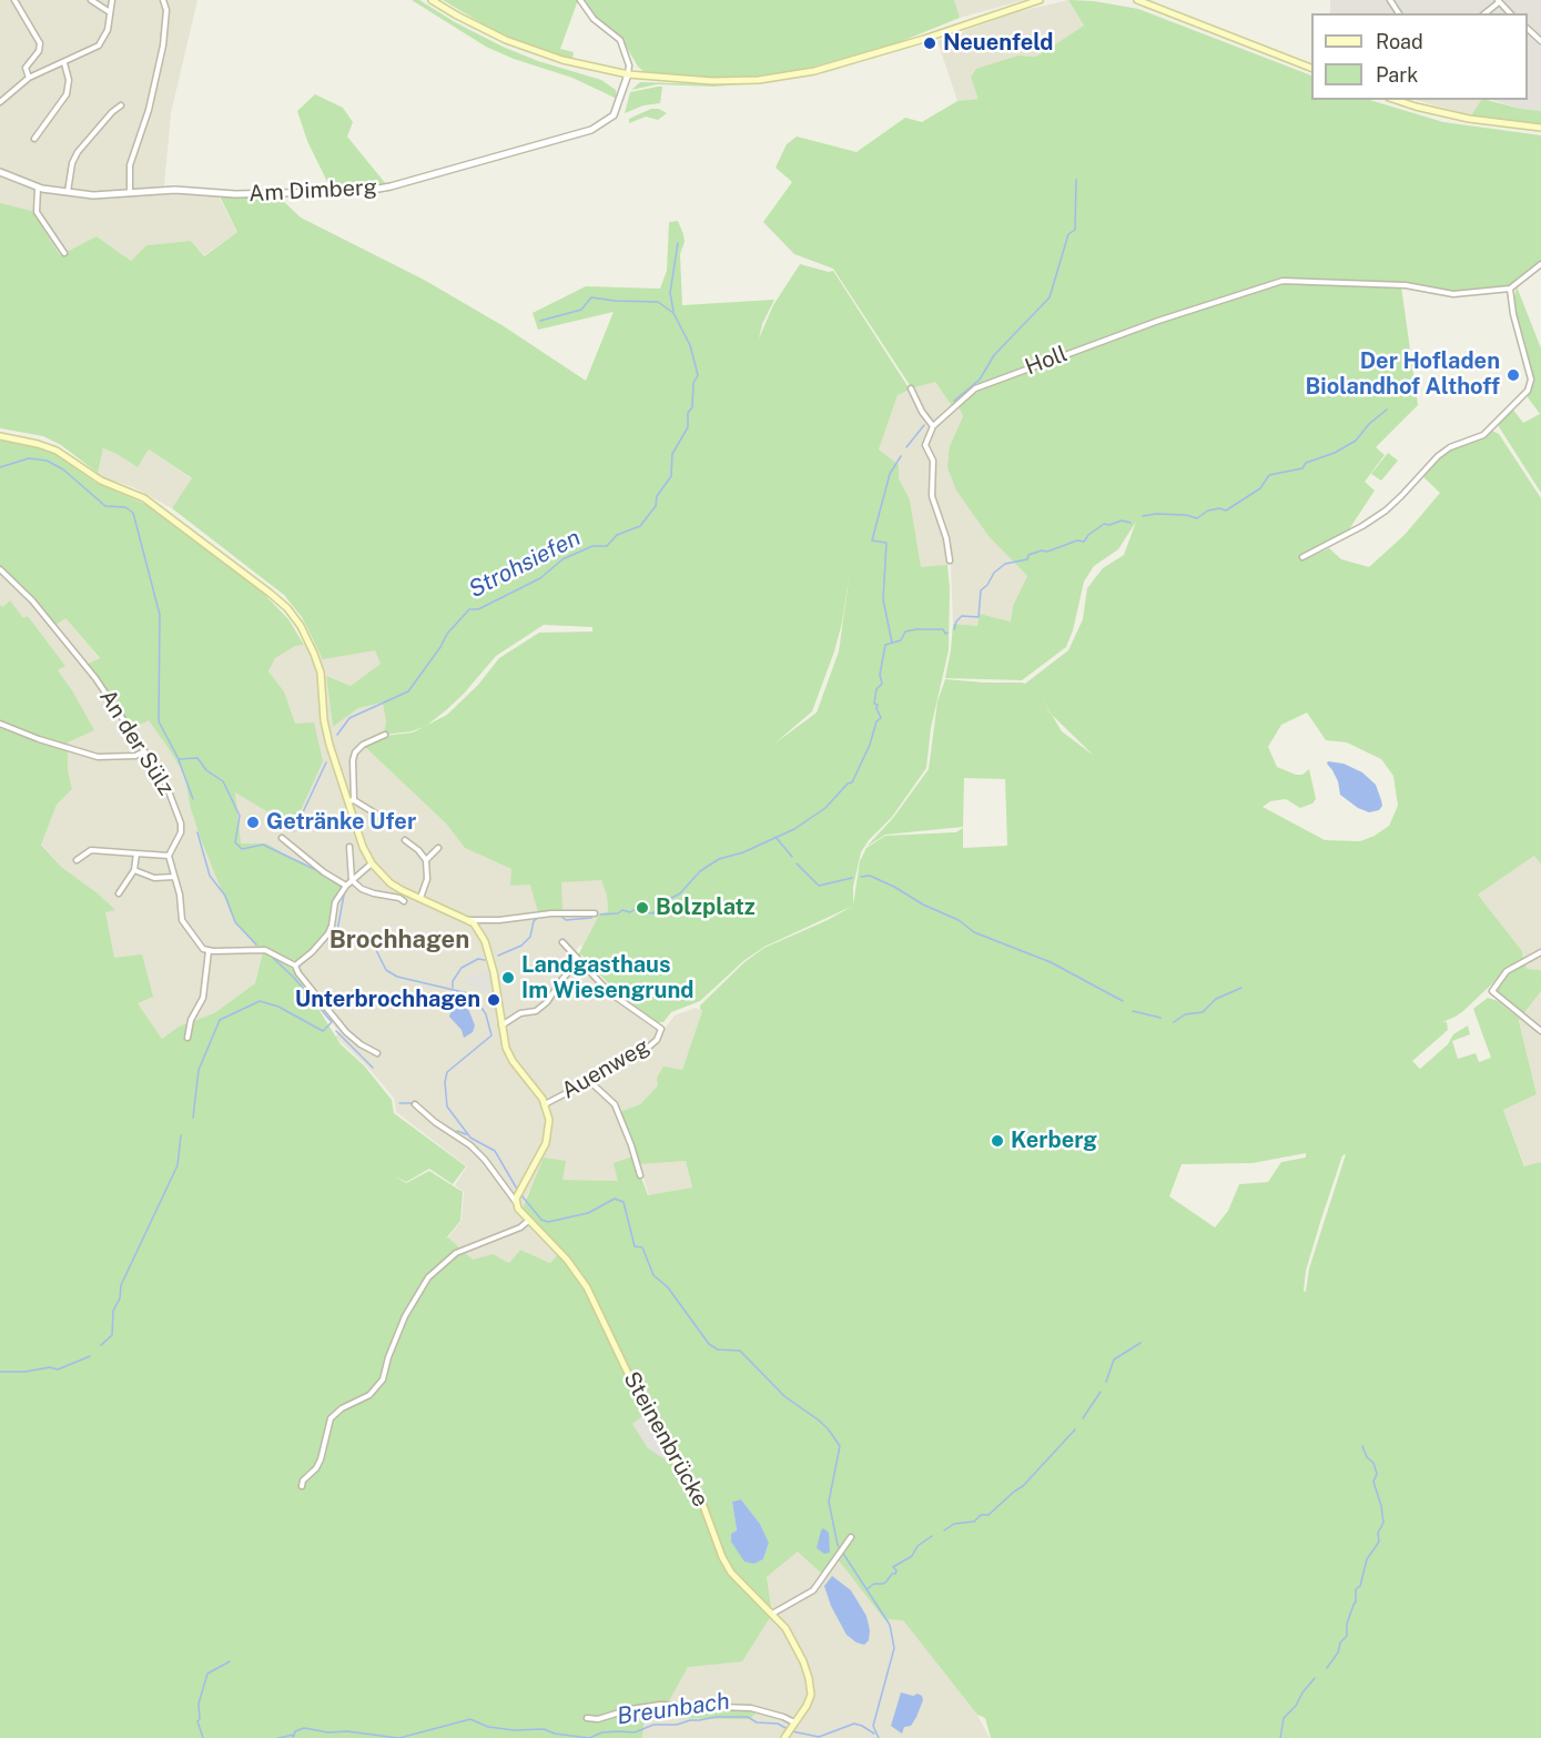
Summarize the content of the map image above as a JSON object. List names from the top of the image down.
{
  "streets": {
    "main road": ["Steinenbrücke"],
    "street": [
      "Am Dimberg",
      "Holl",
      "An der Sülz",
      "Auenweg"
    ]
  },
  "districts": ["Brochhagen"],
  "water": ["Strohsiefen", "Breunbach"],
  "places": [
    "Neuenfeld",
    "Der Hofladen Biolandhof Althoff",
    "Getränke Ufer",
    "Bolzplatz",
    "Landgasthaus Im Wiesengrund",
    "Unterbrochhagen",
    "Kerberg"
  ],
  "legend": ["Road", "Park"]
}
